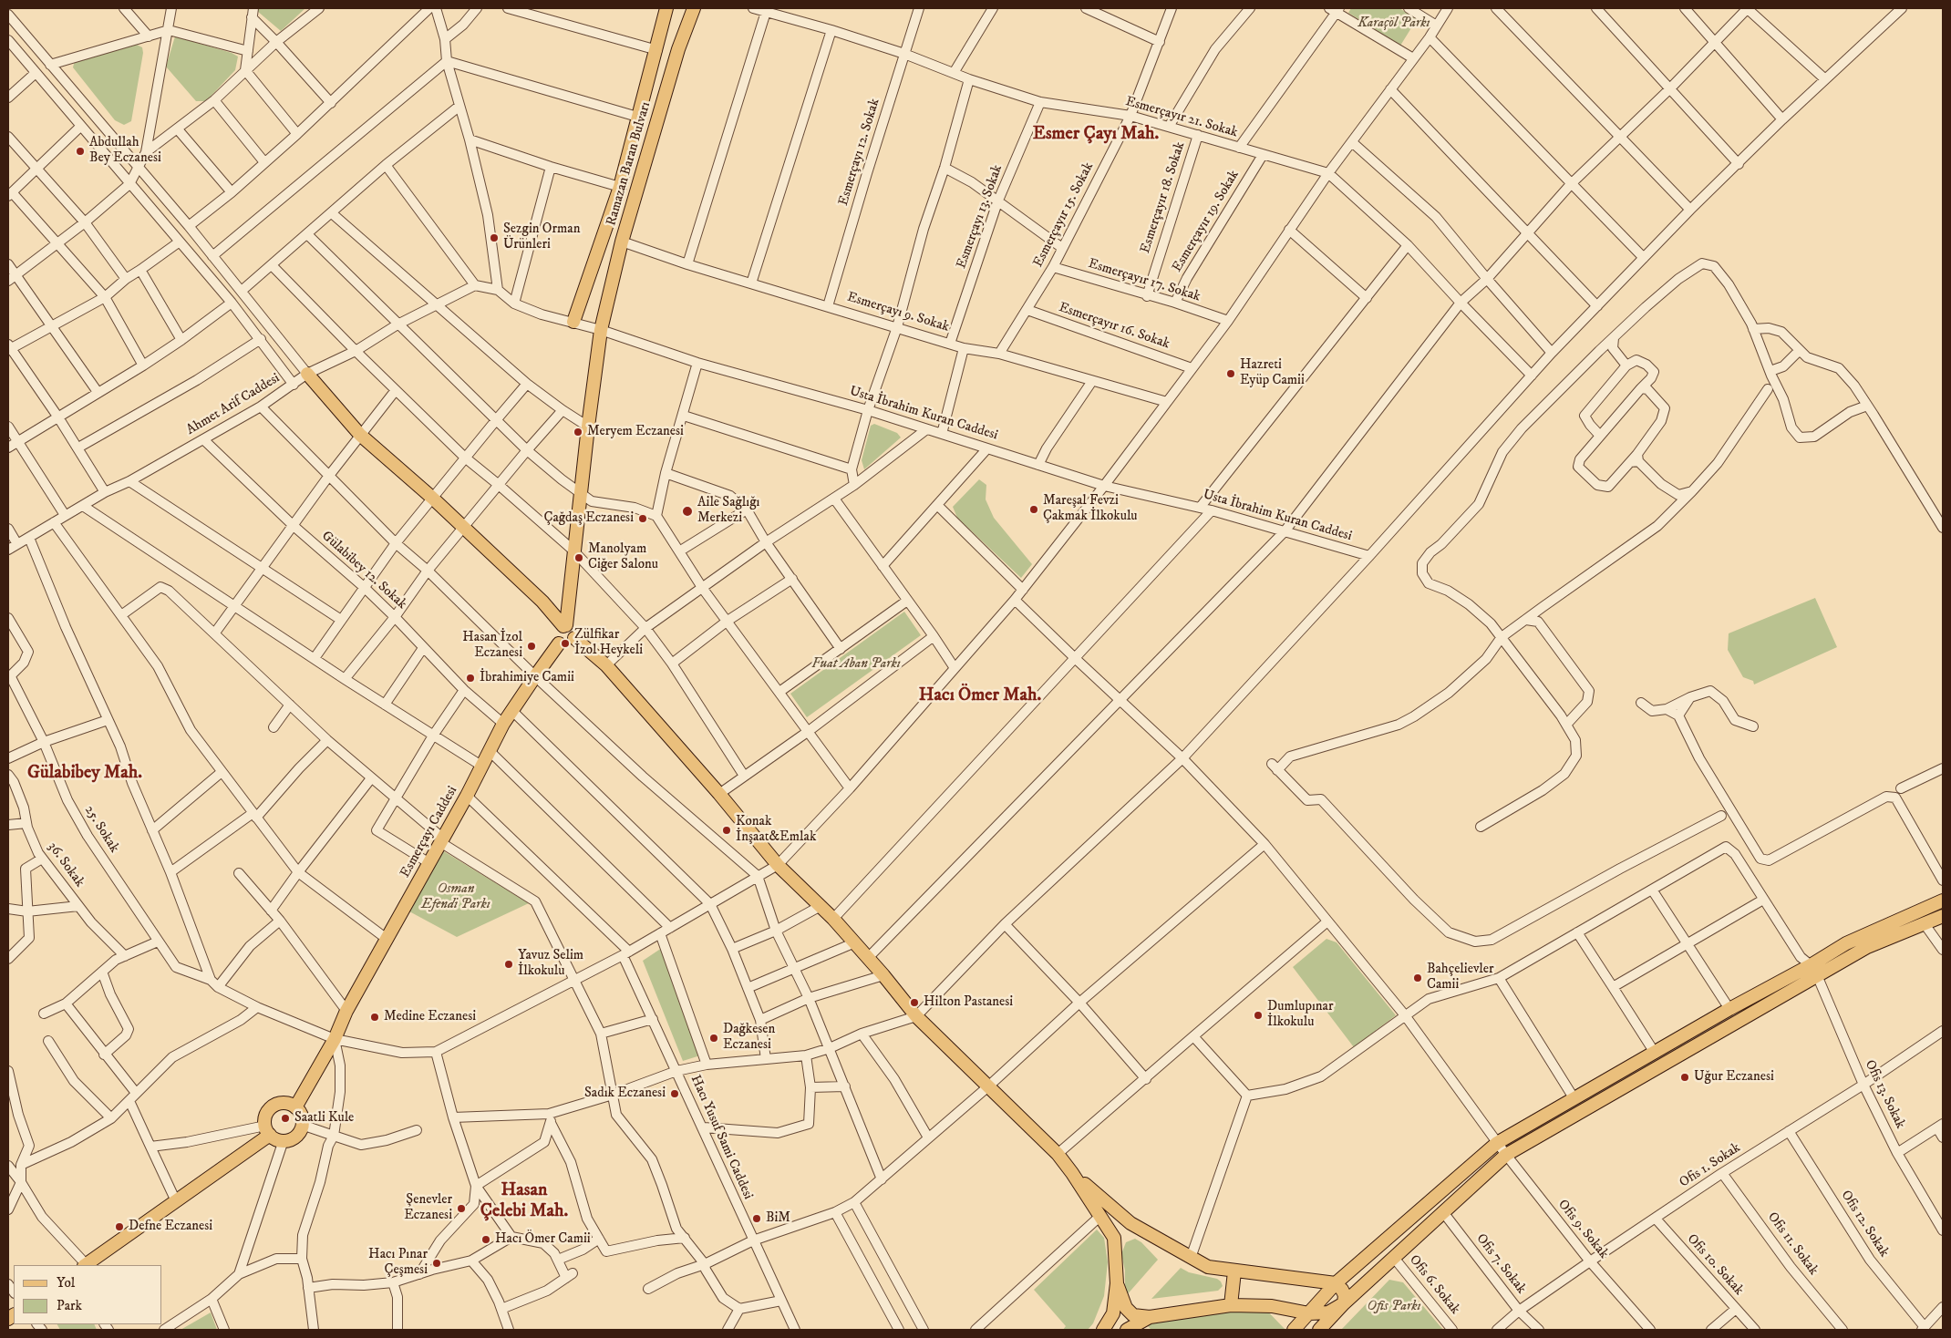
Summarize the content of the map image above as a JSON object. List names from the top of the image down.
{
  "streets": {
    "main road": ["Ramazan Baran Bulvarı", "Esmerçayı Caddesi"],
    "street": [
      "Esmerçayır 21. Sokak",
      "Esmerçayı 12. Sokak",
      "Esmerçayır 18. Sokak",
      "Esmerçayır 15. Sokak",
      "Esmerçayı 13. Sokak",
      "Esmerçayır 19. Sokak",
      "Esmerçayır 17. Sokak",
      "Esmerçayı 9. Sokak",
      "Esmerçayır 16. Sokak",
      "Ahmet Arif Caddesi",
      "Usta İbrahim Kuran Caddesi",
      "Gülabibey 12. Sokak",
      "25. Sokak",
      "36. Sokak",
      "Ofis 13. Sokak",
      "Hacı Yusuf Sami Caddesi",
      "Ofis 1. Sokak",
      "Ofis 12. Sokak",
      "Ofis 9. Sokak",
      "Ofis 11. Sokak",
      "Ofis 7. Sokak",
      "Ofis 10. Sokak",
      "Ofis 6. Sokak"
    ]
  },
  "crossings": [
    ["Esmerçayır 21. Sokak", "Esmerçayı 12. Sokak"],
    ["Esmerçayır 21. Sokak", "Esmerçayır 18. Sokak"],
    ["Esmerçayır 21. Sokak", "Esmerçayır 15. Sokak"],
    ["Esmerçayır 21. Sokak", "Esmerçayı 13. Sokak"],
    ["Esmerçayır 21. Sokak", "Esmerçayır 19. Sokak"],
    ["Esmerçayı 12. Sokak", "Esmerçayı 9. Sokak"],
    ["Ramazan Baran Bulvarı", "Esmerçayı 9. Sokak"],
    ["Ramazan Baran Bulvarı", "Usta İbrahim Kuran Caddesi"],
    ["Ramazan Baran Bulvarı", "Esmerçayı Caddesi"],
    ["Esmerçayır 18. Sokak", "Esmerçayır 17. Sokak"],
    ["Esmerçayır 15. Sokak", "Esmerçayır 17. Sokak"],
    ["Esmerçayır 15. Sokak", "Esmerçayı 9. Sokak"],
    ["Esmerçayır 15. Sokak", "Esmerçayır 16. Sokak"],
    ["Esmerçayı 13. Sokak", "Esmerçayı 9. Sokak"],
    ["Esmerçayır 19. Sokak", "Esmerçayır 17. Sokak"],
    ["Ahmet Arif Caddesi", "Usta İbrahim Kuran Caddesi"],
    ["Ahmet Arif Caddesi", "Gülabibey 12. Sokak"],
    ["Gülabibey 12. Sokak", "Esmerçayı Caddesi"],
    ["25. Sokak", "Esmerçayı Caddesi"],
    ["Ofis 13. Sokak", "Ofis 1. Sokak"],
    ["Ofis 1. Sokak", "Ofis 12. Sokak"],
    ["Ofis 1. Sokak", "Ofis 9. Sokak"],
    ["Ofis 1. Sokak", "Ofis 11. Sokak"],
    ["Ofis 1. Sokak", "Ofis 7. Sokak"],
    ["Ofis 1. Sokak", "Ofis 10. Sokak"]
  ],
  "districts": [
    "Esmer Çayı Mah.",
    "Hacı Ömer Mah.",
    "Gülabibey Mah.",
    "Hasan Çelebi Mah."
  ],
  "parks": [
    "Karaçöl Parkı",
    "Fuat Aban Parkı",
    "Osman Efendi Parkı",
    "Ofis Parkı"
  ],
  "places": [
    "Abdullah Bey Eczanesi",
    "Sezgin Orman Ürünleri",
    "Hazreti Eyüp Camii",
    "Meryem Eczanesi",
    "Mareşal Fevzi Çakmak İlkokulu",
    "Aile Sağlığı Merkezi",
    "Çağdaş Eczanesi",
    "Manolyam Ciğer Salonu",
    "Zülfikar İzol Heykeli",
    "Hasan İzol Eczanesi",
    "İbrahimiye Camii",
    "Konak İnşaat&Emlak",
    "Yavuz Selim İlkokulu",
    "Bahçelievler Camii",
    "Hilton Pastanesi",
    "Dumlupınar İlkokulu",
    "Medine Eczanesi",
    "Dağkesen Eczanesi",
    "Uğur Eczanesi",
    "Sadık Eczanesi",
    "Saatli Kule",
    "Şenevler Eczanesi",
    "BiM",
    "Defne Eczanesi",
    "Hacı Ömer Camii",
    "Hacı Pınar Çeşmesi"
  ],
  "legend": ["Yol", "Park"]
}
